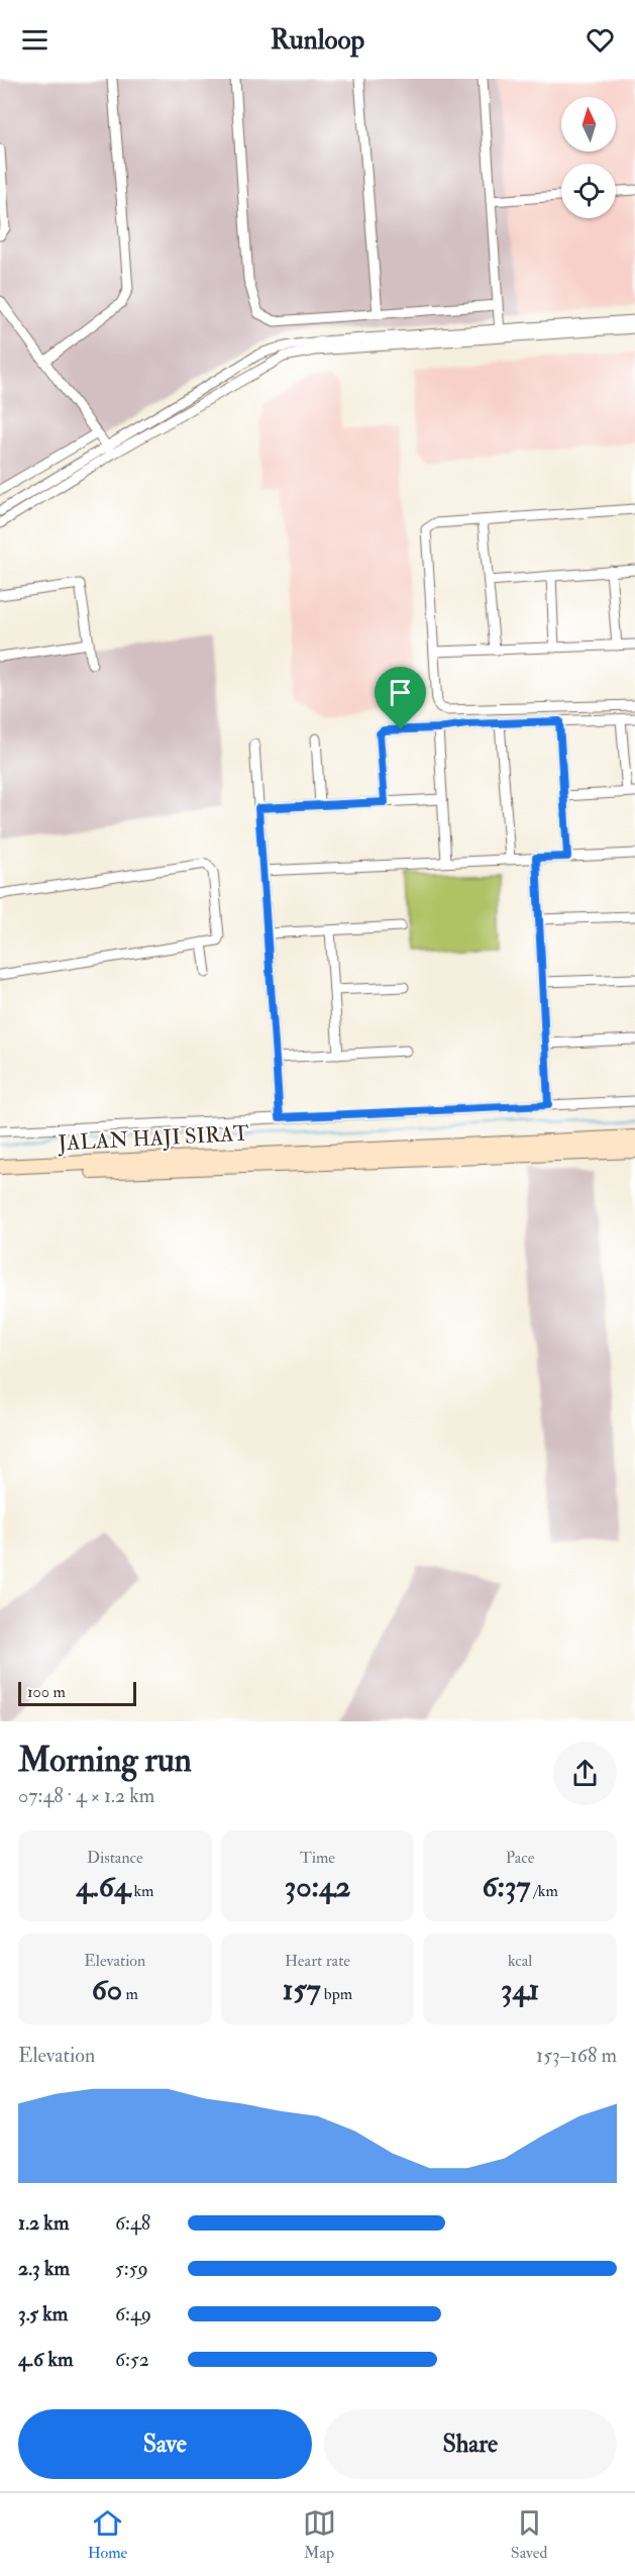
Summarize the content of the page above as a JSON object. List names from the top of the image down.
{
  "streets": {
    "main road": ["JALAN HAJI SIRAT"]
  },
  "scale_bar": "100 m",
  "north": "top",
  "page": {
    "header": "Runloop",
    "scale": "100 m",
    "heading": ["Morning run", "07:48 · 4 × 1.2 km"],
    "stats": [
      ["Distance", "4.64 km"],
      ["Time", "30:42"],
      ["Pace", "6:37 /km"],
      ["Elevation", "60 m"],
      ["Heart rate", "157 bpm"],
      ["kcal", "341"]
    ],
    "chart": ["Elevation", "153–168 m"],
    "list": [
      {
        "name": "1.2 km",
        "note": "6:48"
      },
      {
        "name": "2.3 km",
        "note": "5:59"
      },
      {
        "name": "3.5 km",
        "note": "6:49"
      },
      {
        "name": "4.6 km",
        "note": "6:52"
      }
    ],
    "buttons": ["Save", "Share"],
    "tabs": ["Home", "Map", "Saved"]
  }
}
